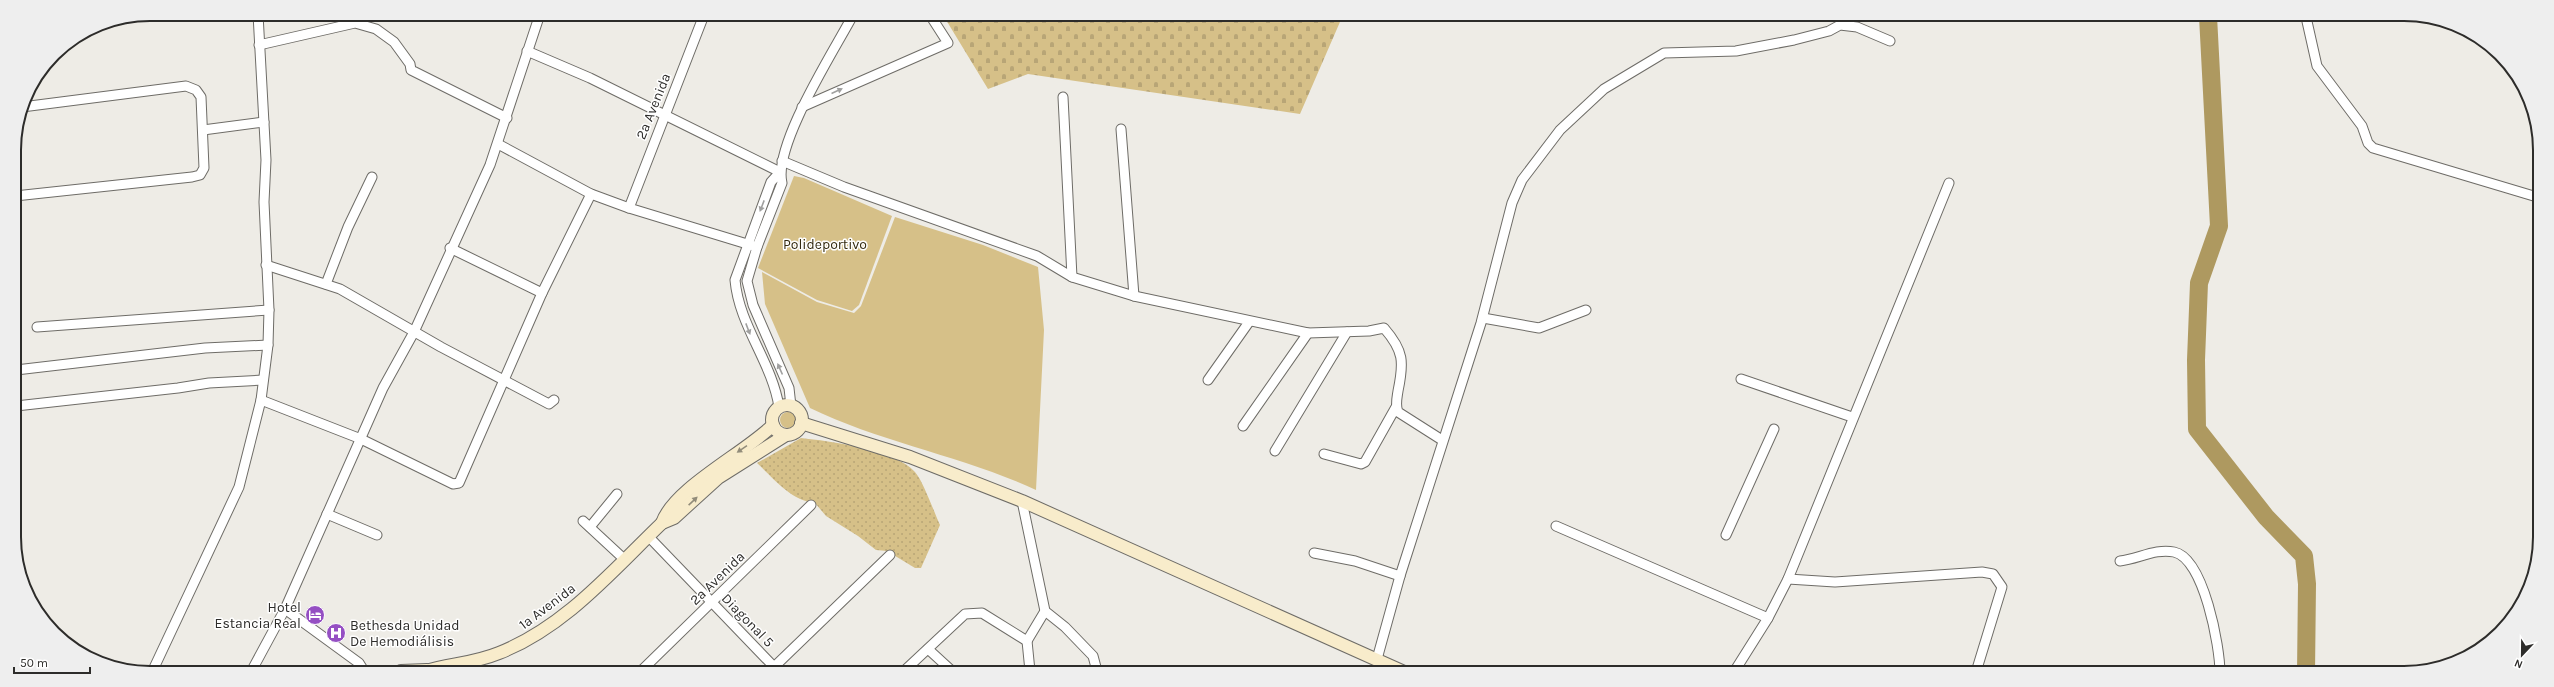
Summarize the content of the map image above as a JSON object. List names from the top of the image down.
{
  "streets": {
    "main road": ["1a Avenida"],
    "street": ["2a Avenida", "Diagonal 5"]
  },
  "crossings": [
    ["2a Avenida", "Diagonal 5"],
    ["1a Avenida", "Diagonal 5"]
  ],
  "parks": ["Polideportivo"],
  "places": {
    "hotel": ["Hotel Estancia Real"],
    "hospital": ["Bethesda Unidad De Hemodiálisis"]
  },
  "scale_bar": "50 m",
  "north": "bottom"
}
